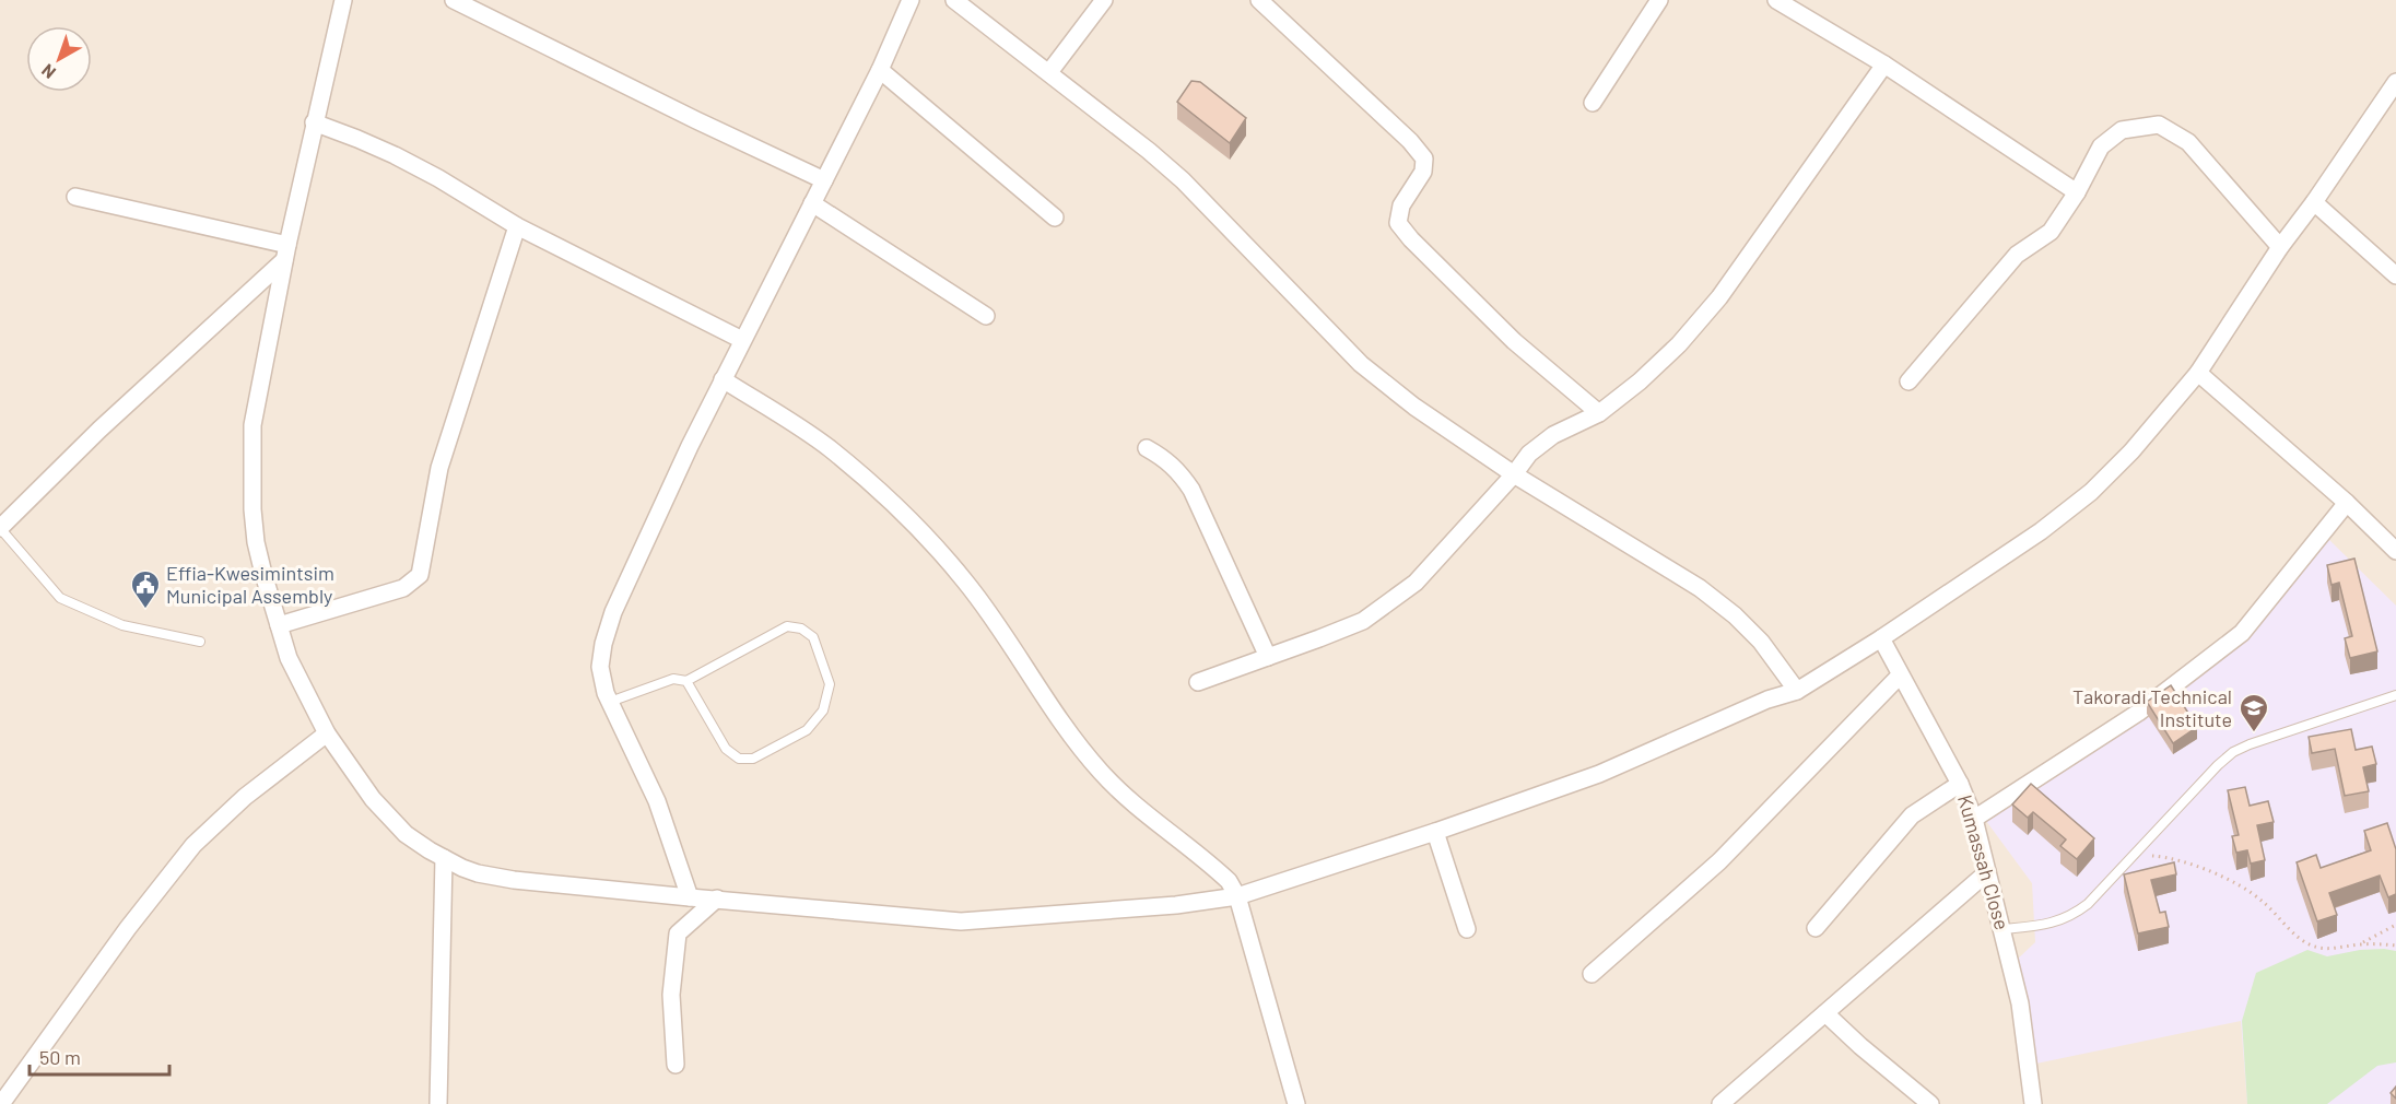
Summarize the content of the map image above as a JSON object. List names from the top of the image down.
{
  "streets": {
    "street": ["Kumassah Close"]
  },
  "places": {
    "public building": ["Effia-Kwesimintsim Municipal Assembly"],
    "school or university": ["Takoradi Technical Institute"]
  },
  "scale_bar": "50 m",
  "north": "bottom left"
}
